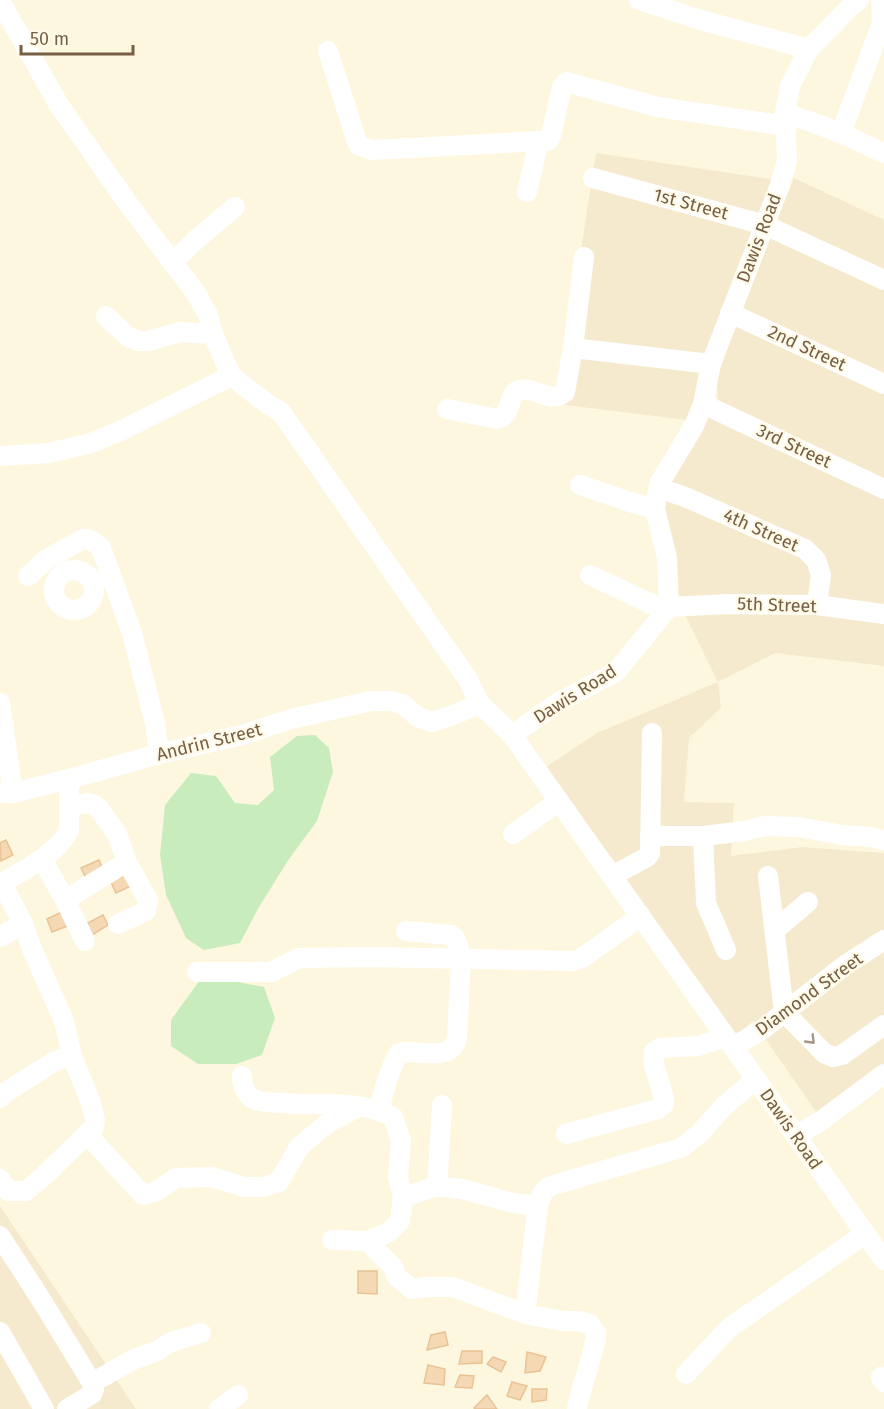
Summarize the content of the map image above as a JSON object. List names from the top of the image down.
{
  "streets": {
    "street": [
      "1st Street",
      "Dawis Road",
      "2nd Street",
      "3rd Street",
      "4th Street",
      "5th Street",
      "Andrin Street",
      "Diamond Street"
    ]
  },
  "crossings": [
    ["1st Street", "Dawis Road"],
    ["Dawis Road", "2nd Street"],
    ["Dawis Road", "3rd Street"],
    ["Dawis Road", "4th Street"],
    ["Dawis Road", "5th Street"],
    ["Dawis Road", "Diamond Street"],
    ["4th Street", "5th Street"]
  ],
  "scale_bar": "50 m"
}
